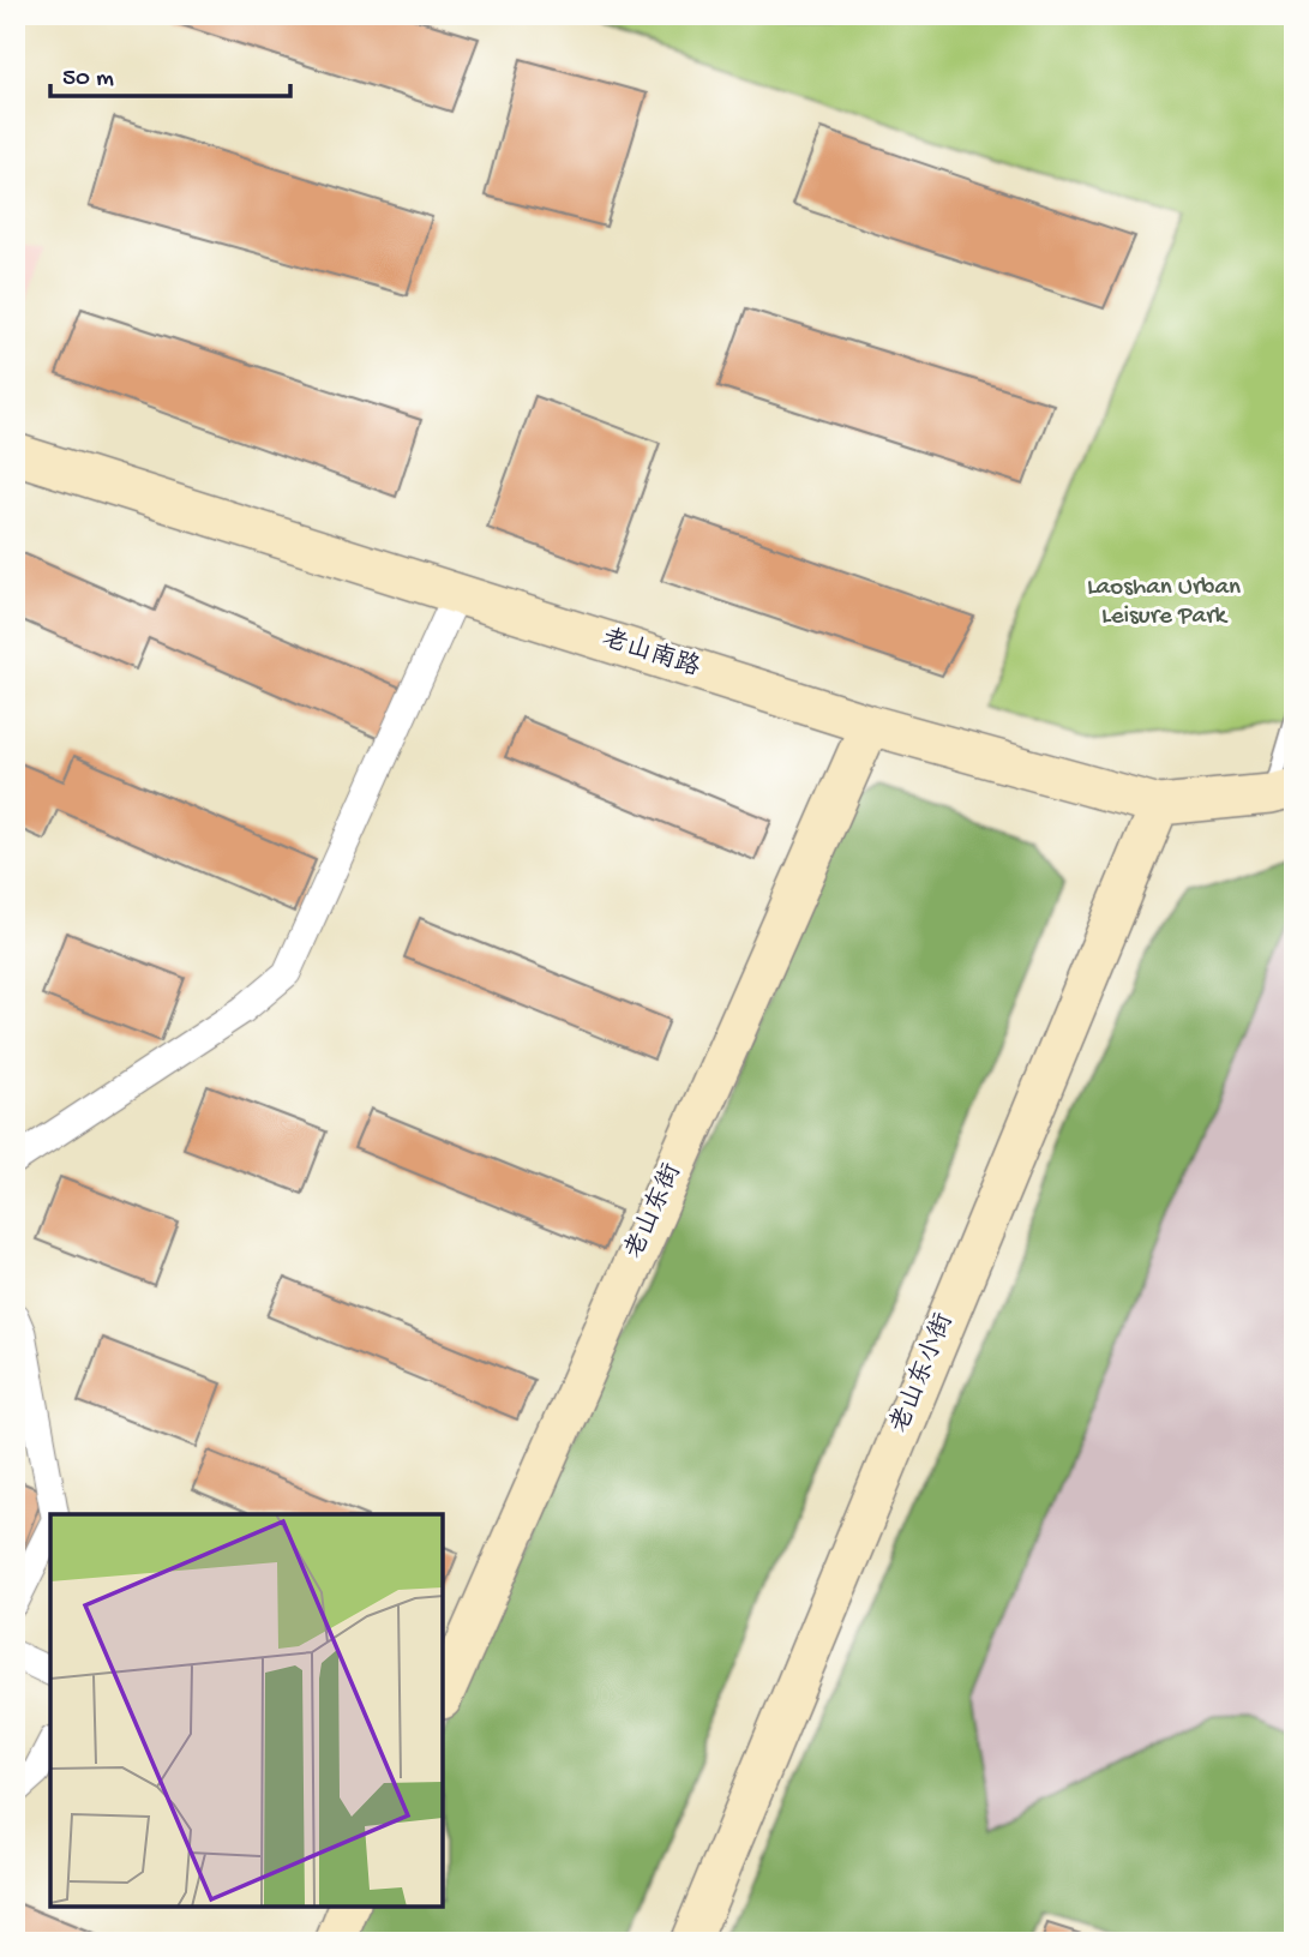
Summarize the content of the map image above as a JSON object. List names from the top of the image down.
{
  "streets": {
    "street": ["老山南路", "老山东街", "老山东小街"]
  },
  "crossings": [
    ["老山南路", "老山东街"],
    ["老山南路", "老山东小街"]
  ],
  "parks": ["Laoshan Urban Leisure Park"],
  "scale_bar": "50 m"
}
